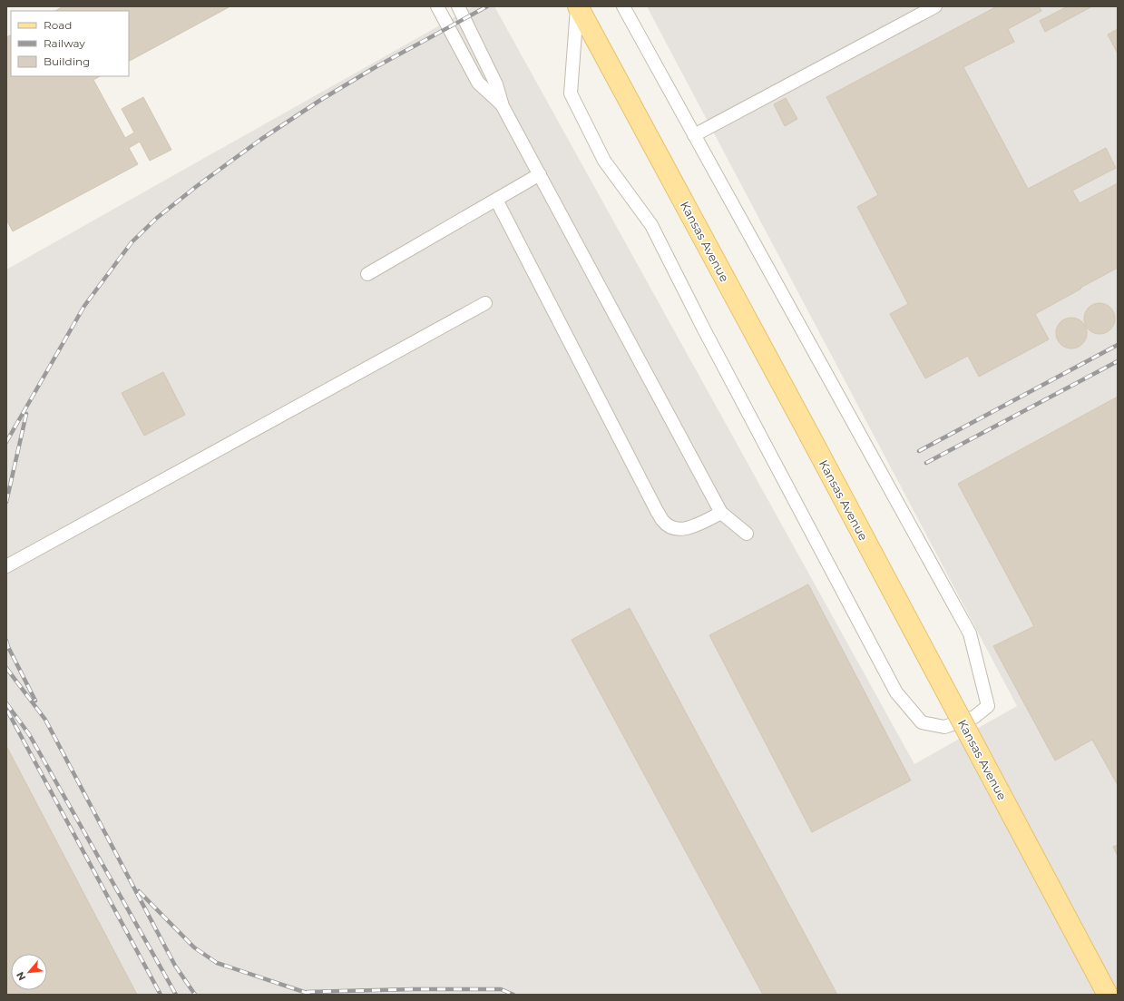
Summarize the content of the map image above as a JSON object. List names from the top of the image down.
{
  "streets": {
    "main road": ["Kansas Avenue"]
  },
  "legend": ["Road", "Railway", "Building"],
  "north": "bottom left"
}
